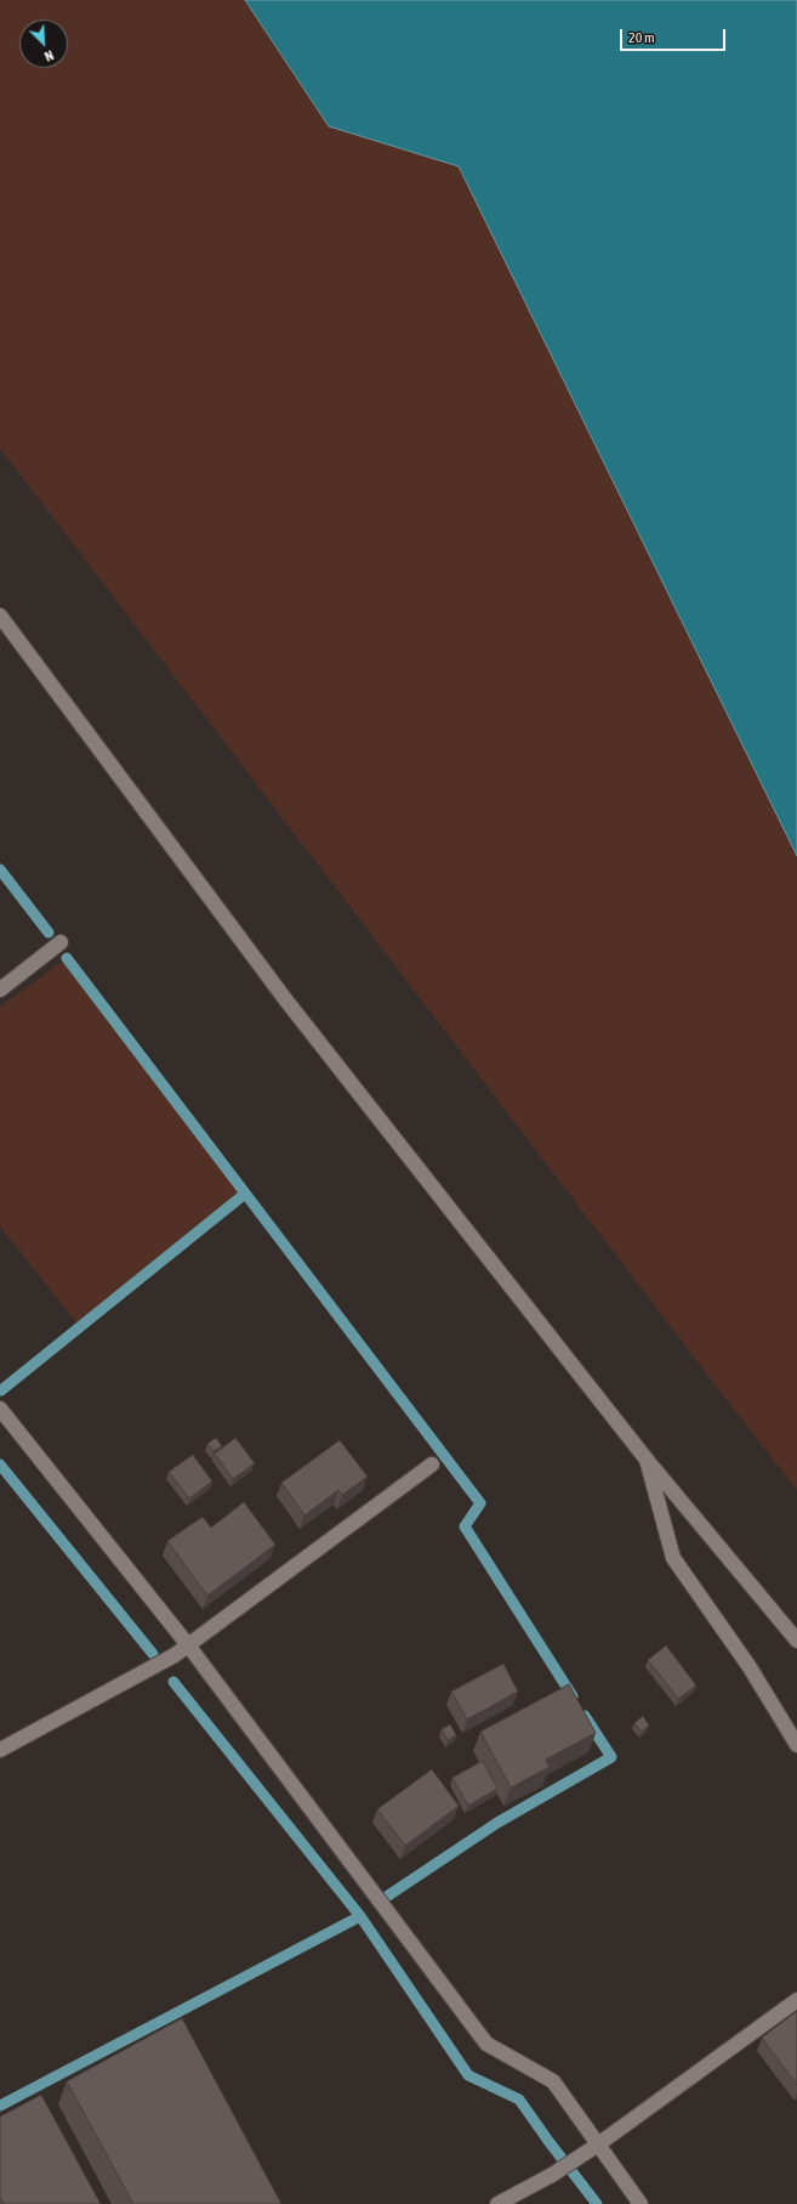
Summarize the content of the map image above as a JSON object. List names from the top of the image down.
{
  "scale_bar": "20 m",
  "north": "bottom right"
}
